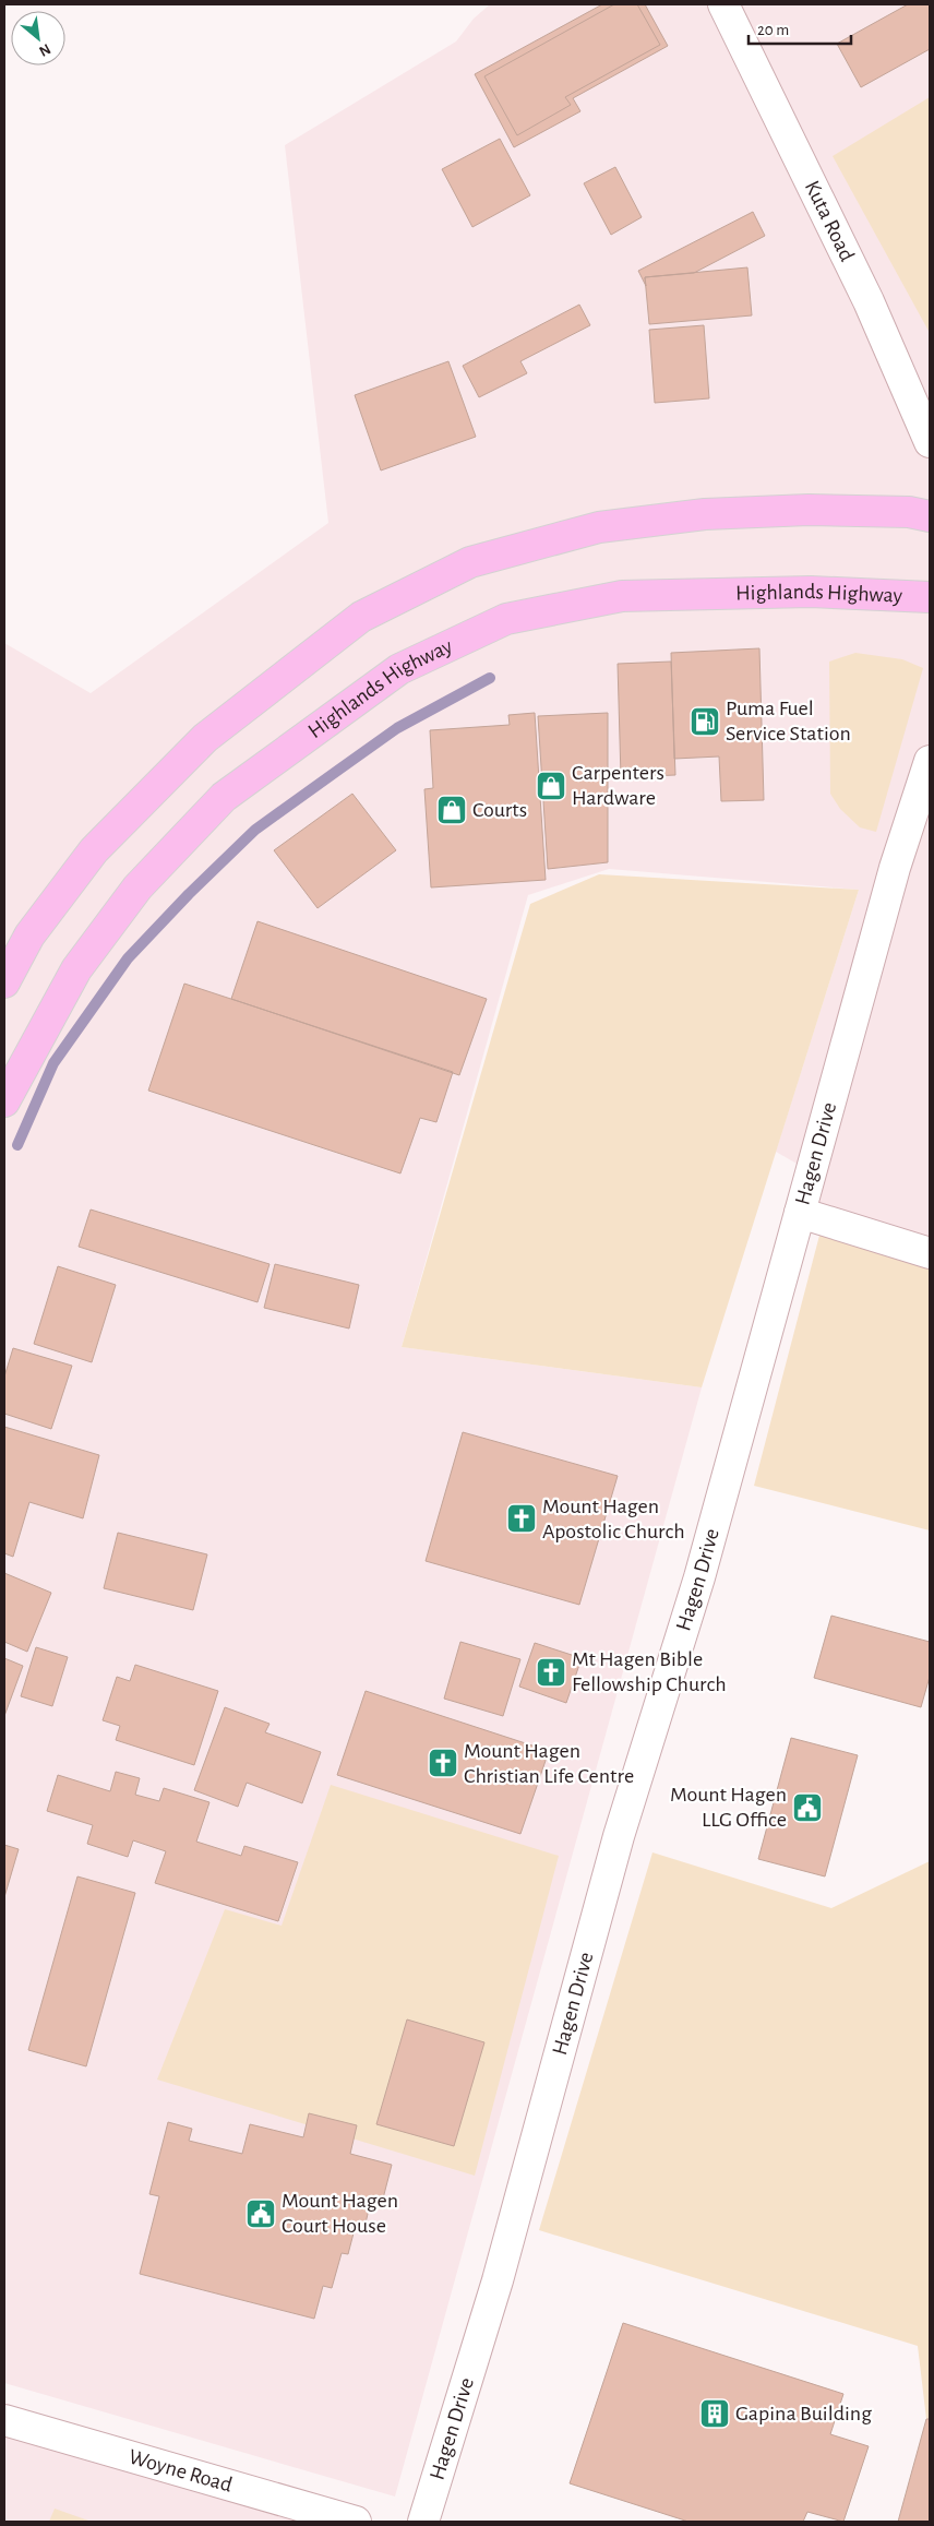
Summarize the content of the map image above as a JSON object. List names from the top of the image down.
{
  "streets": {
    "main road": ["Highlands Highway"],
    "street": ["Kuta Road", "Hagen Drive", "Woyne Road"]
  },
  "places": {
    "fuel station": ["Puma Fuel Service Station"],
    "shop": ["Carpenters Hardware", "Courts"],
    "church": ["Mount Hagen Apostolic Church", "Mt Hagen Bible Fellowship Church", "Mount Hagen Christian Life Centre"],
    "public building": ["Mount Hagen LLG Office", "Mount Hagen Court House"],
    "building": ["Gapina Building"]
  },
  "scale_bar": "20 m",
  "north": "bottom right"
}
